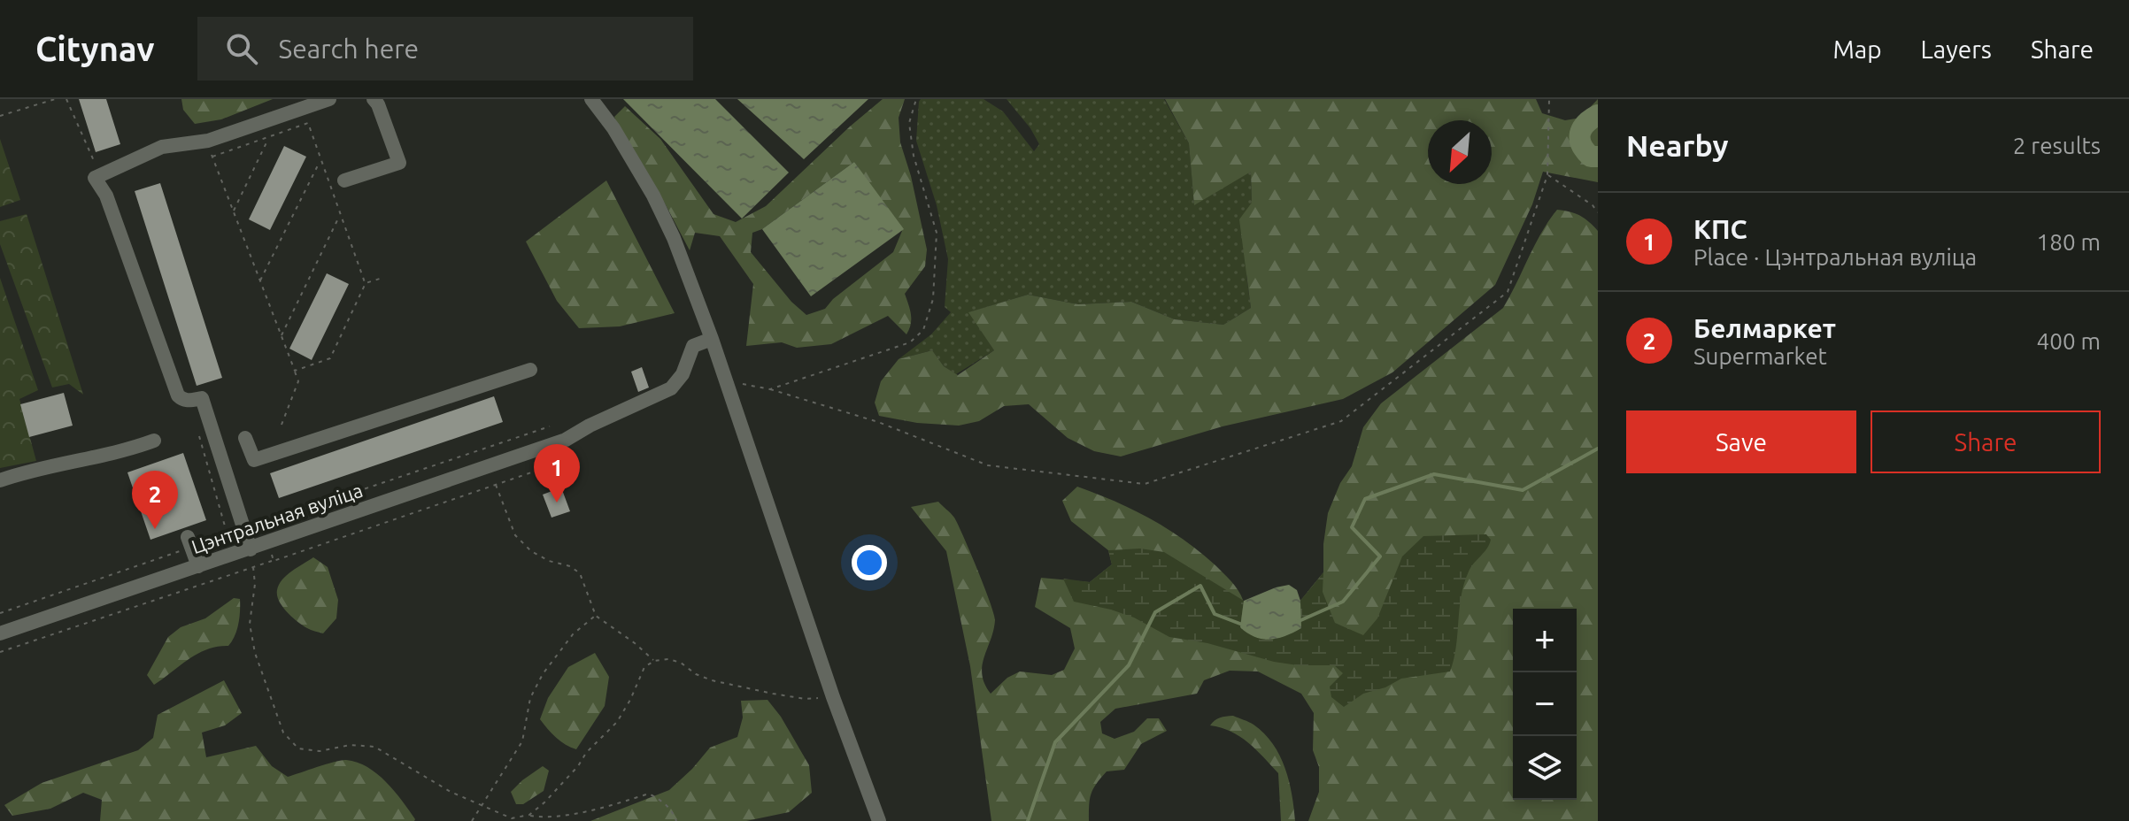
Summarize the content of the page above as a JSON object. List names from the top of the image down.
{
  "streets": {
    "street": ["Цэнтральная вуліца"]
  },
  "north": "bottom left",
  "page": {
    "header": "Citynav",
    "search": "Search here",
    "nav": ["Map", "Layers", "Share"],
    "heading": ["Nearby", "2 results"],
    "list": [
      {
        "mark": "1",
        "name": "КПС",
        "note": "Place · Цэнтральная вуліца",
        "value": "180 m"
      },
      {
        "mark": "2",
        "name": "Белмаркет",
        "note": "Supermarket",
        "value": "400 m"
      }
    ],
    "buttons": ["Save", "Share"],
    "pins": ["1", "2"],
    "map_buttons": ["+", "−"]
  }
}
